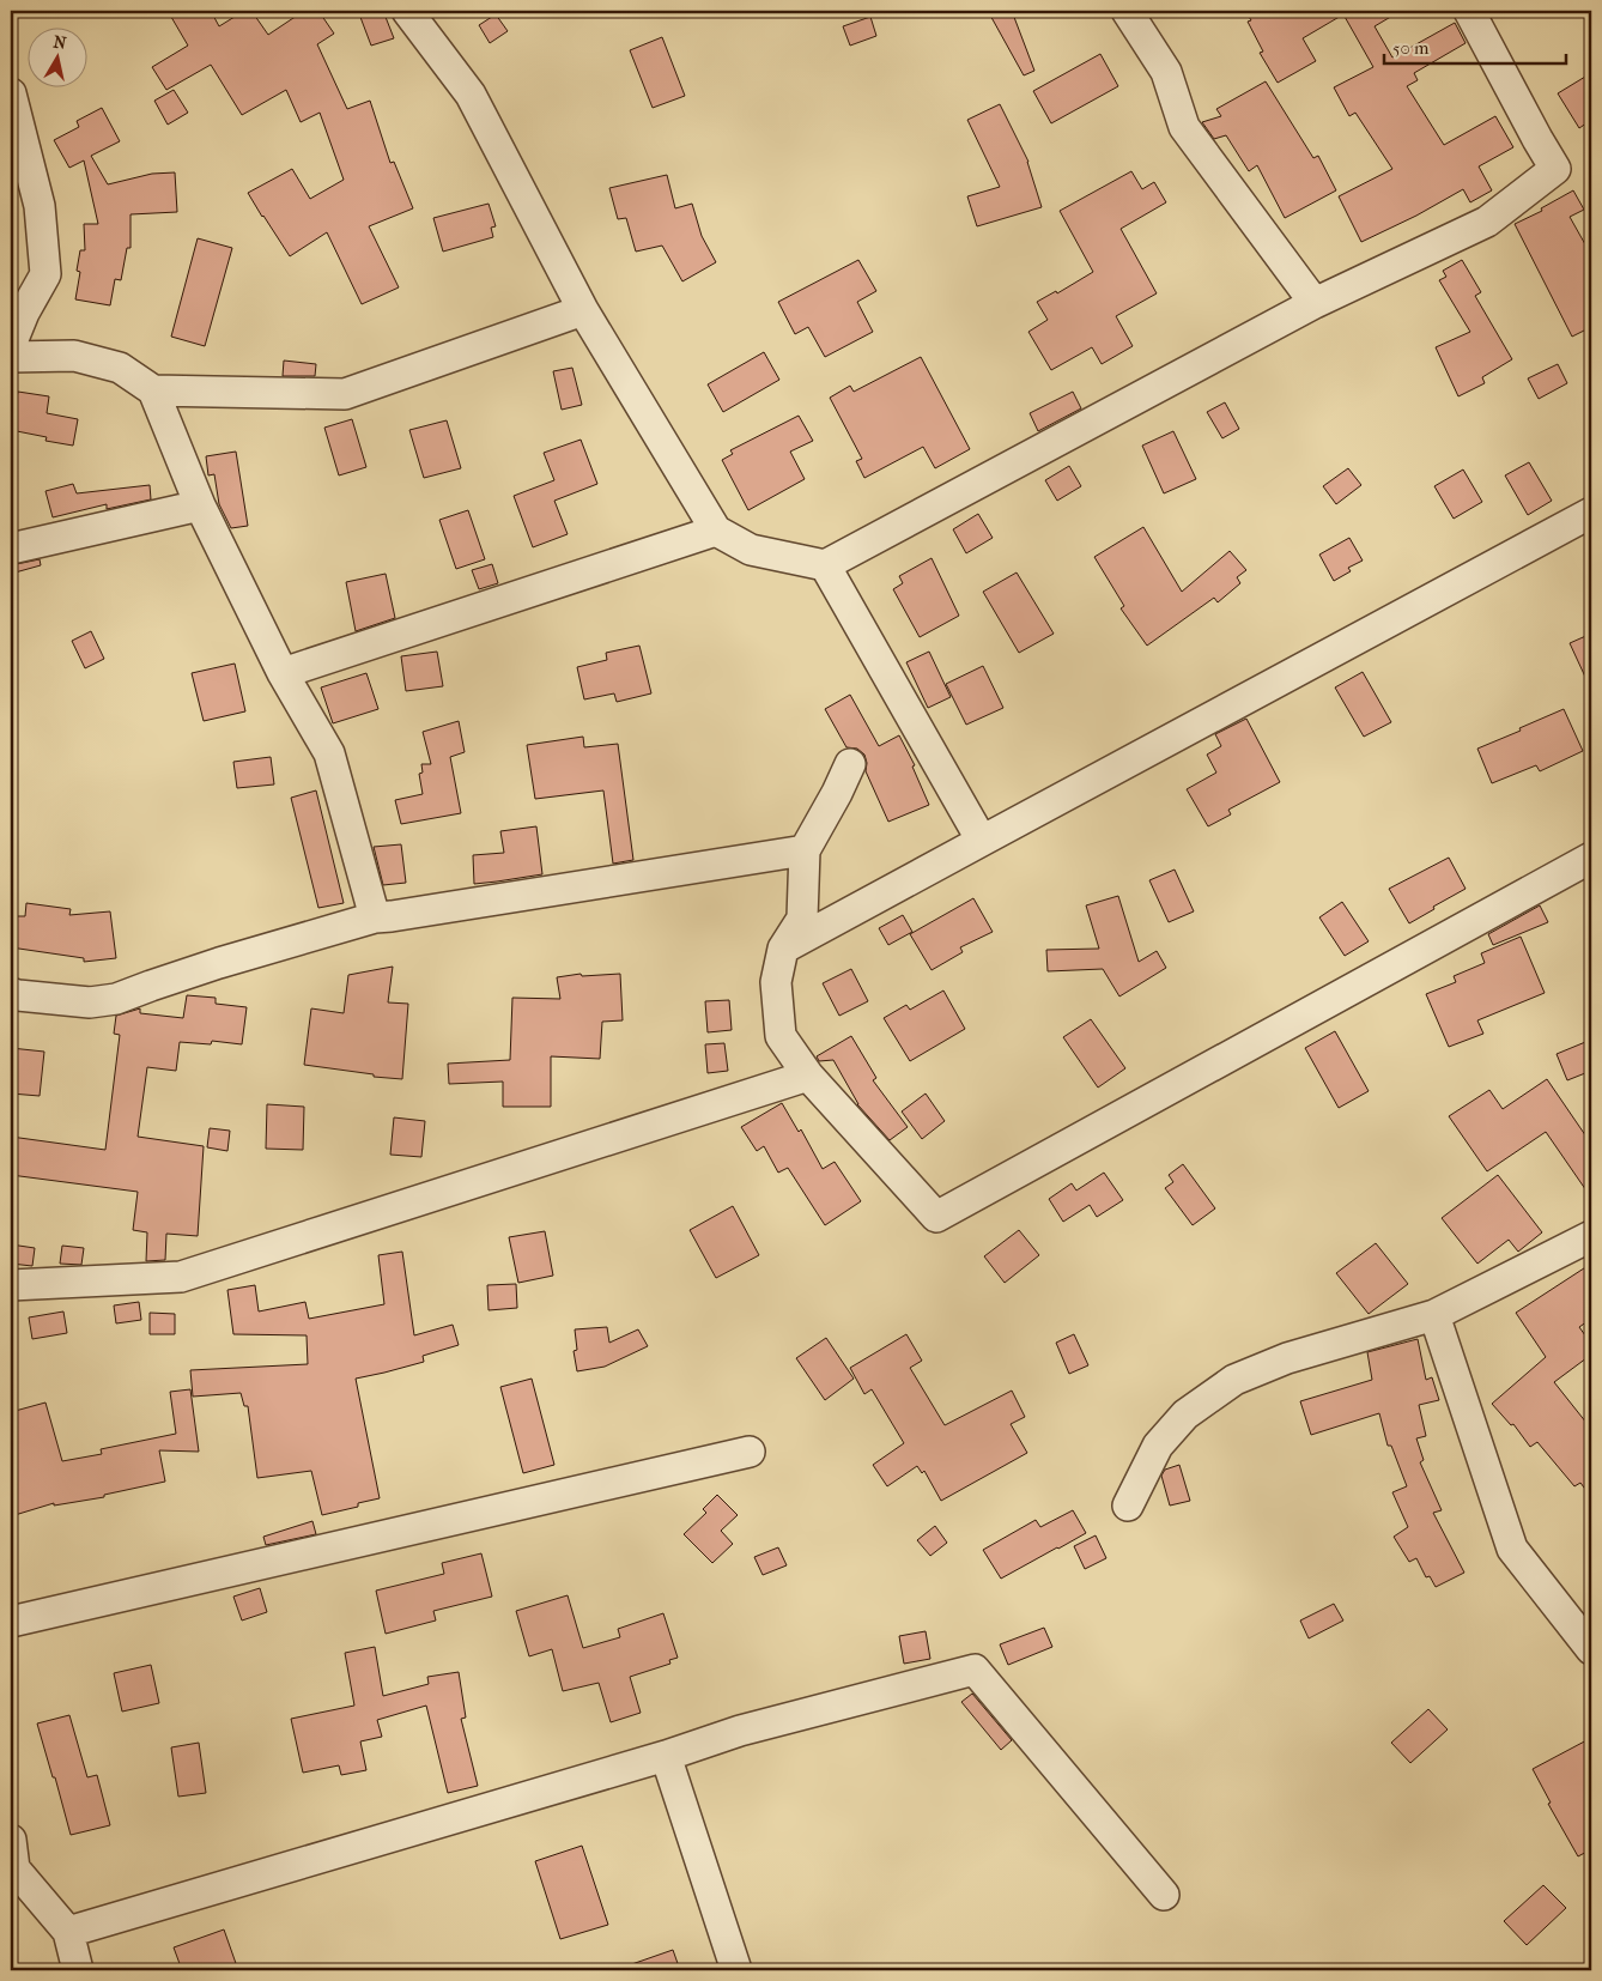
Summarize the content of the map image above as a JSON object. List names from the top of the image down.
{
  "scale_bar": "50 m",
  "north": "top"
}
